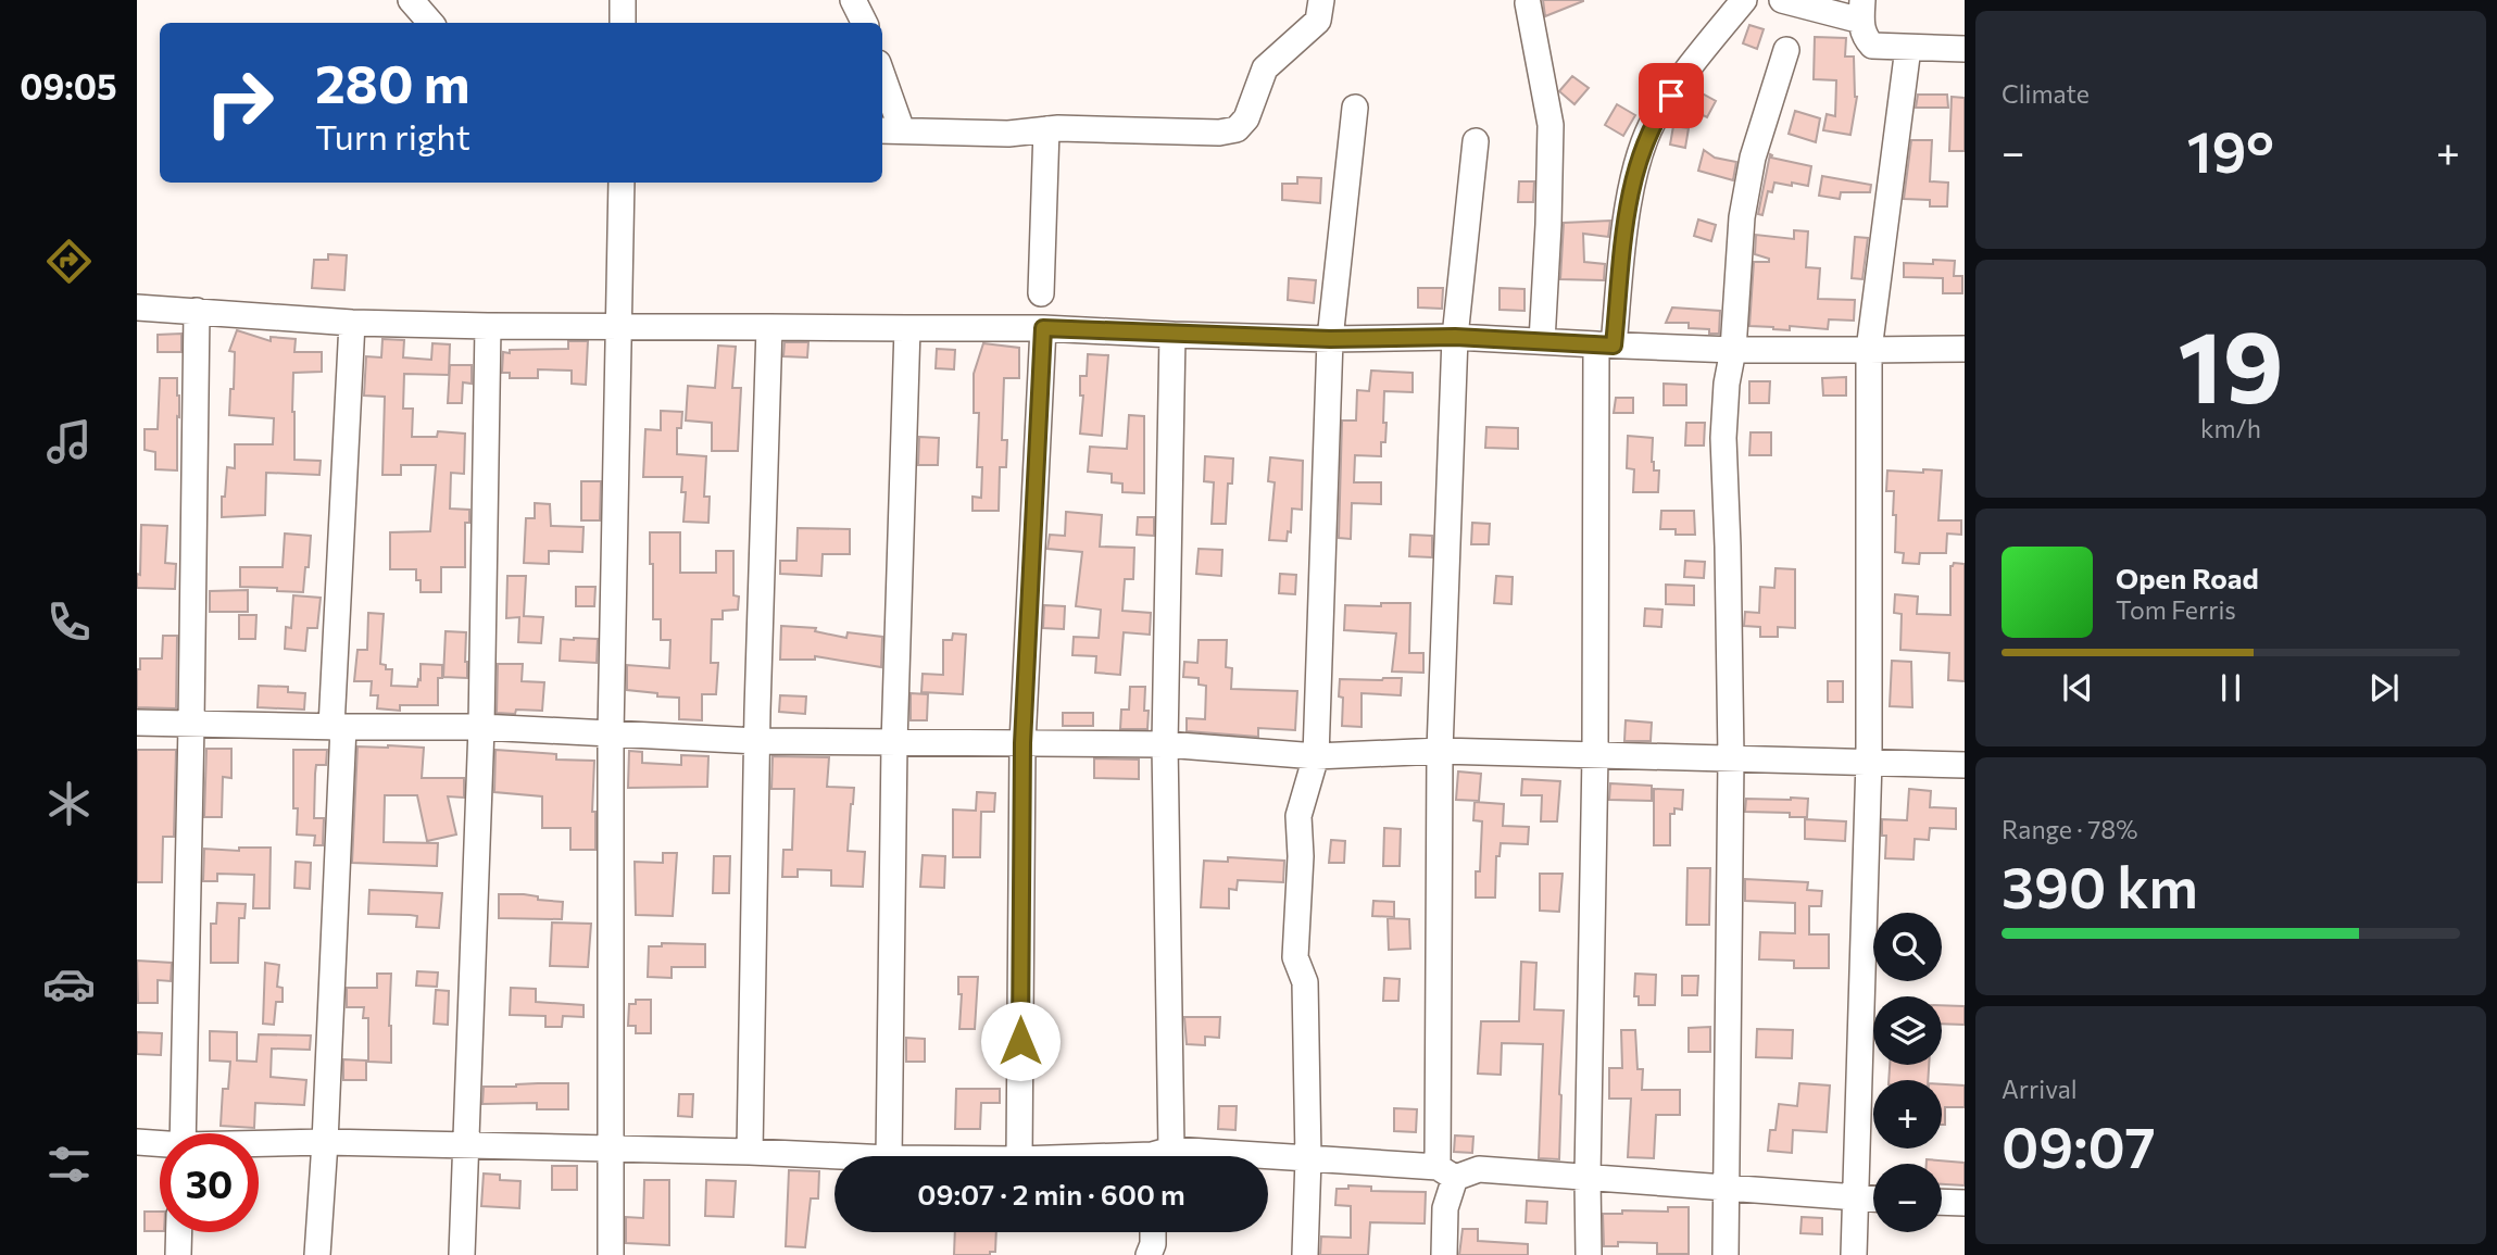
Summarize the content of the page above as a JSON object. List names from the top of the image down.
{
  "page": {
    "tabs": "09:05",
    "tile": [
      "Climate",
      ["19", "km/h"],
      ["Range · 78%", "390 km"],
      ["Arrival", "09:07"]
    ],
    "turn": ["280 m", "Turn right"],
    "heat": ["−", "19°", "+"],
    "song": ["Open Road", "Tom Ferris"],
    "map_buttons": ["+", "−"],
    "limit": "30",
    "trip": "09:07 · 2 min · 600 m"
  }
}
